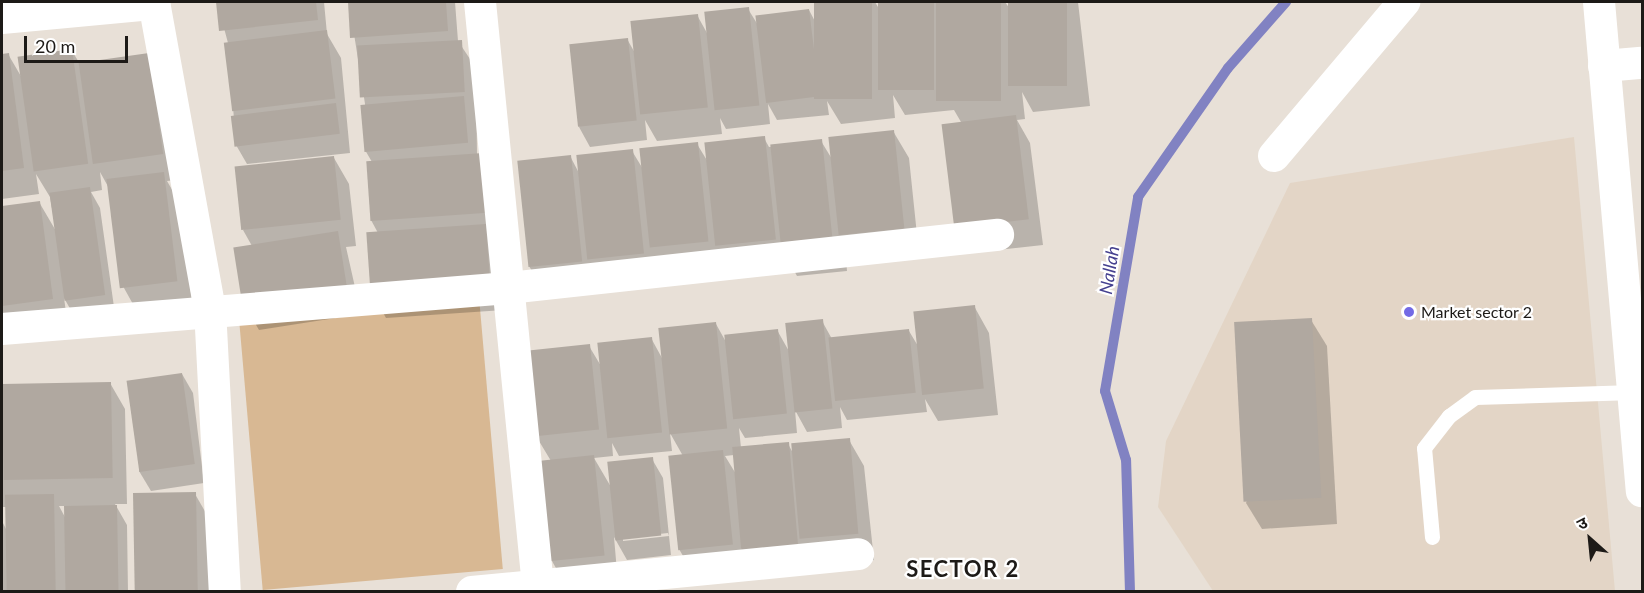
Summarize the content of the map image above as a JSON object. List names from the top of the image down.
{
  "districts": ["SECTOR 2"],
  "water": ["Nallah"],
  "places": ["Market sector 2"],
  "scale_bar": "20 m",
  "north": "top left"
}
